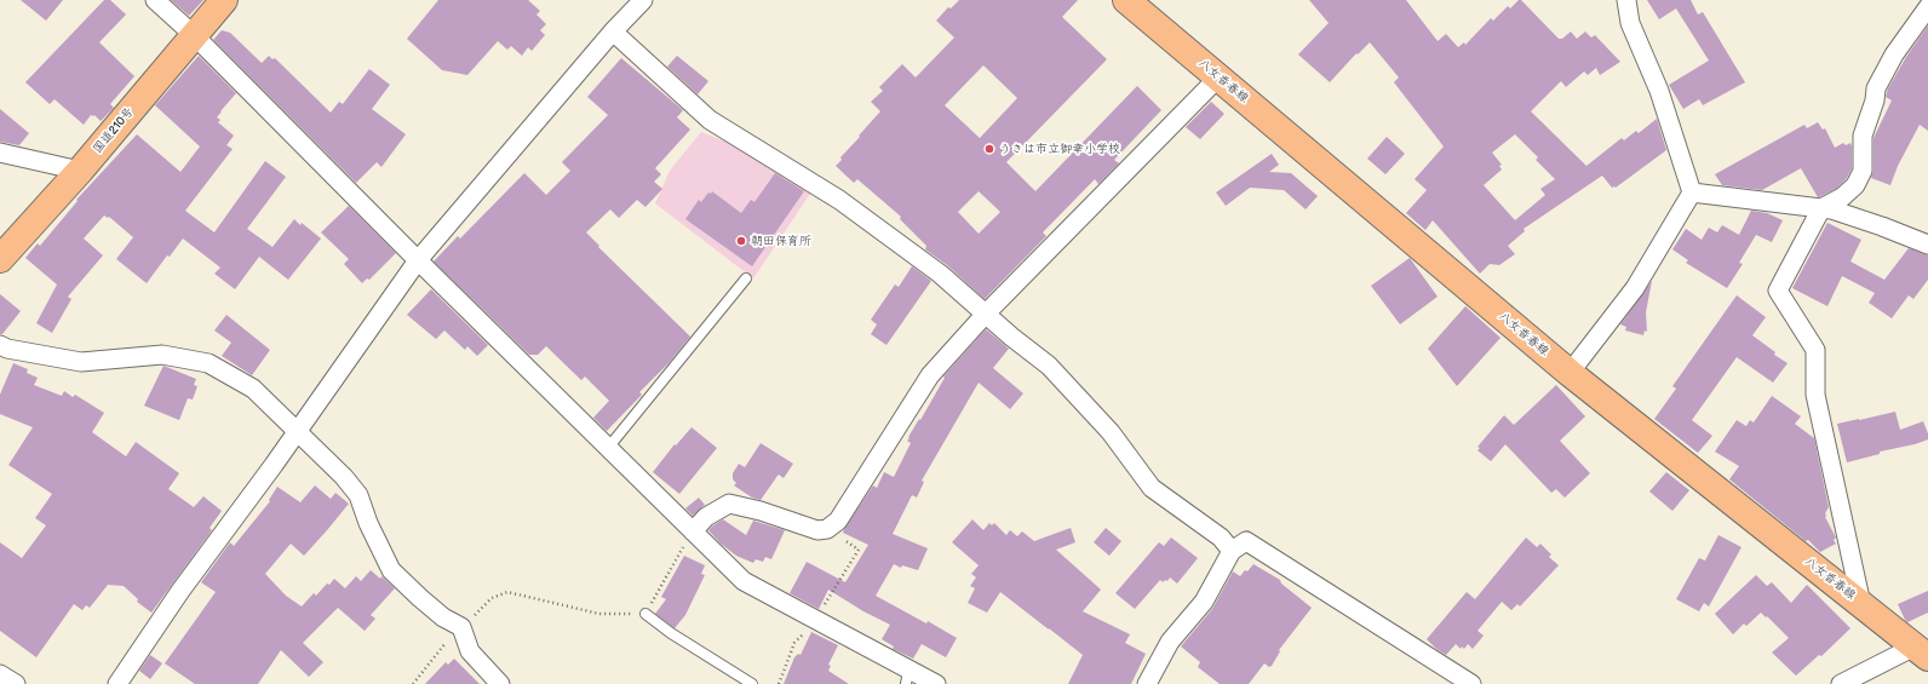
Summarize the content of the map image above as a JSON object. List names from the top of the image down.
{
  "streets": {
    "main road": ["八女香春線", "国道210号"]
  },
  "places": ["うきは市立御幸小学校", "朝田保育所"]
}
